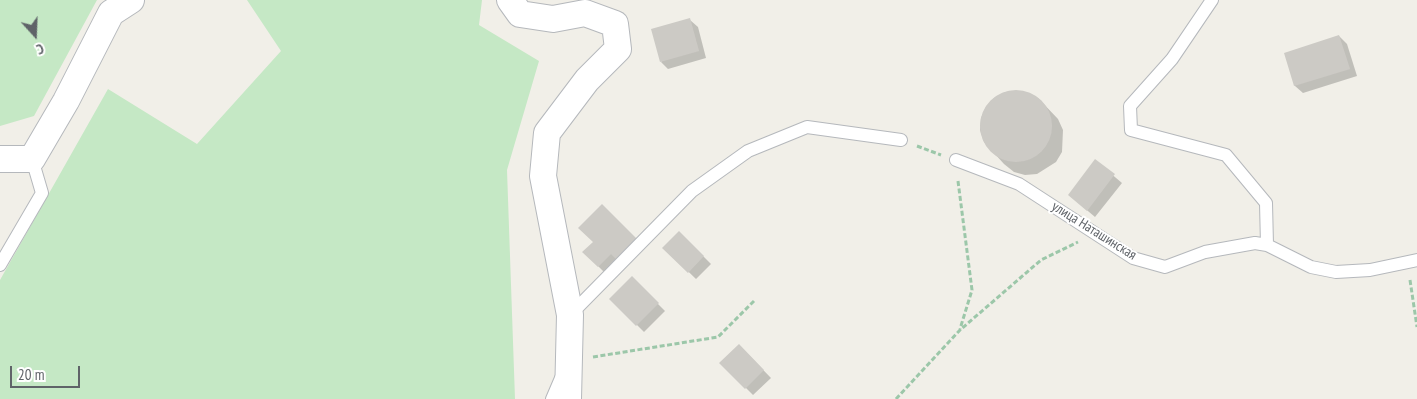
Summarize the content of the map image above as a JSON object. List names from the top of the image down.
{
  "streets": {
    "lane": ["улица Наташинская"]
  },
  "scale_bar": "20 m",
  "north": "bottom"
}
